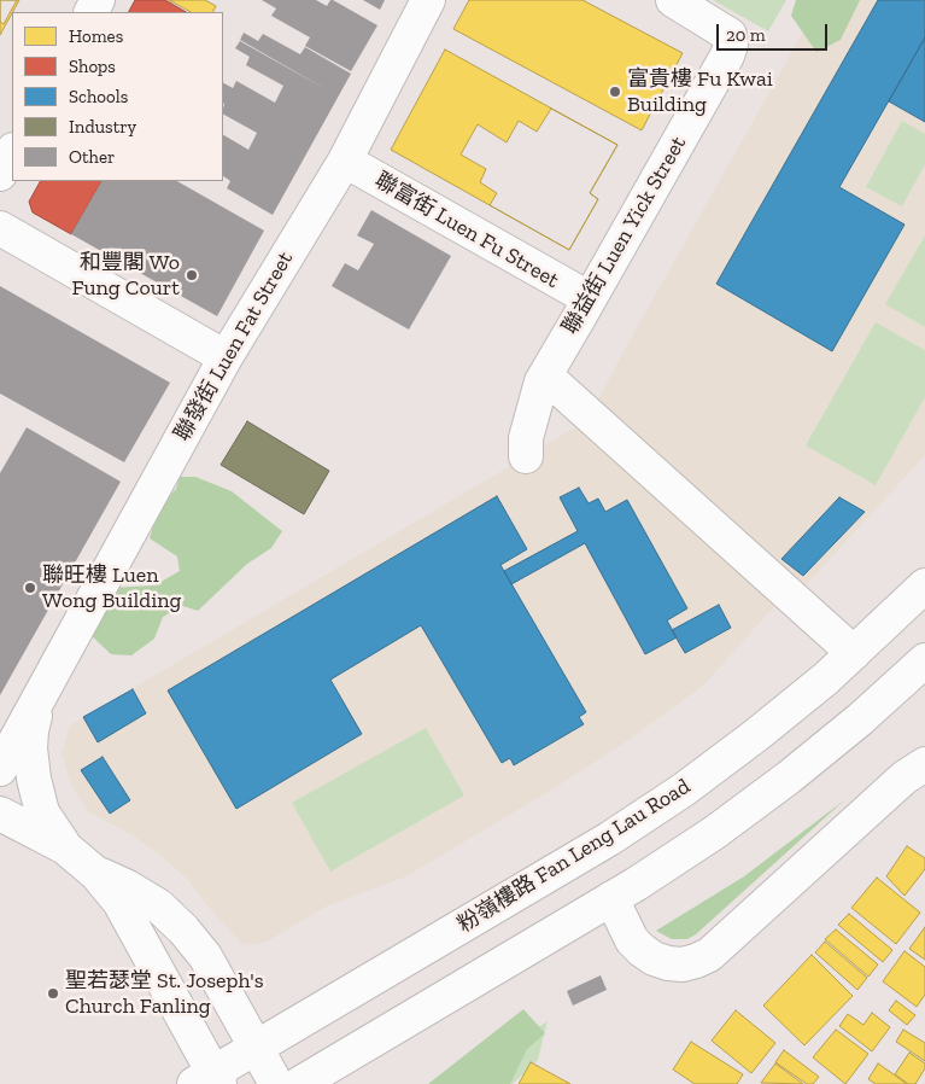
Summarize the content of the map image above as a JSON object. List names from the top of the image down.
{
  "streets": {
    "street": [
      "聯富街 Luen Fu Street",
      "聯益街 Luen Yick Street",
      "聯發街 Luen Fat Street",
      "粉嶺樓路 Fan Leng Lau Road"
    ]
  },
  "crossings": [
    ["聯富街 Luen Fu Street", "聯益街 Luen Yick Street"],
    ["聯富街 Luen Fu Street", "聯發街 Luen Fat Street"]
  ],
  "places": [
    "富貴樓 Fu Kwai Building",
    "和豐閣 Wo Fung Court",
    "聯旺樓 Luen Wong Building",
    "聖若瑟堂 St. Joseph's Church Fanling"
  ],
  "legend": [
    "Homes",
    "Shops",
    "Schools",
    "Industry",
    "Other"
  ],
  "scale_bar": "20 m"
}
